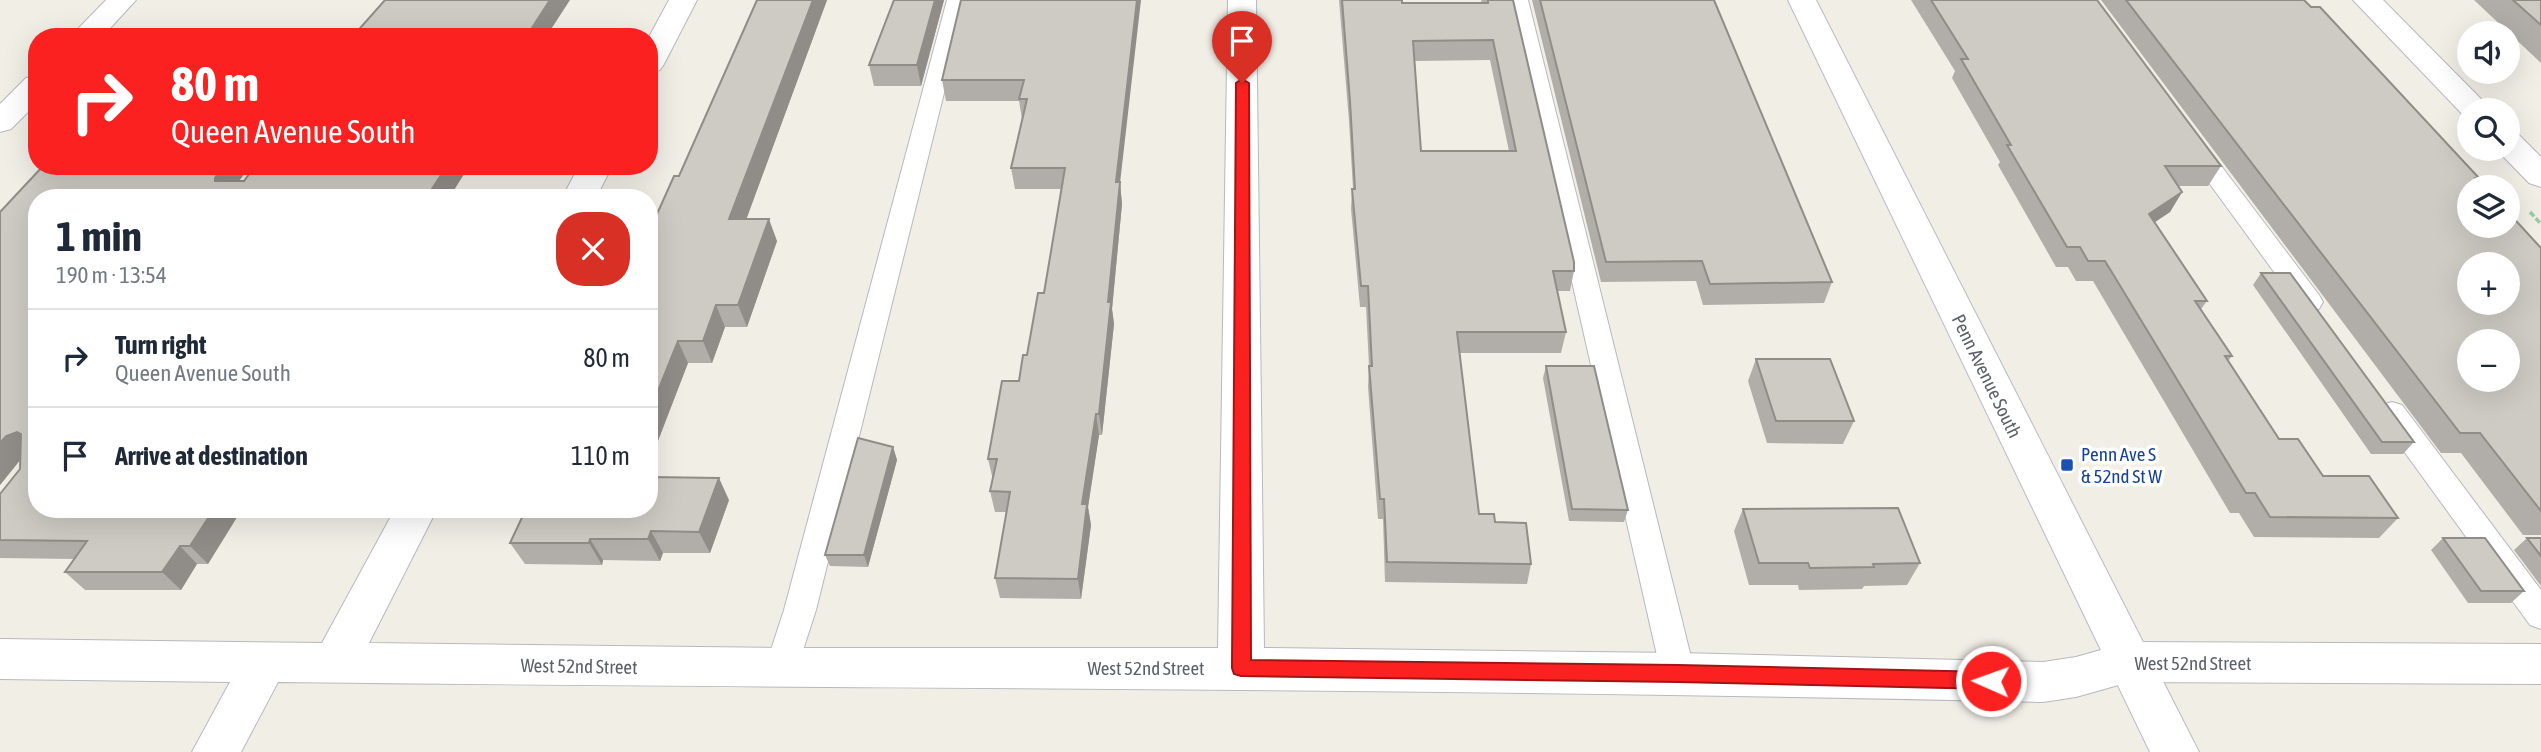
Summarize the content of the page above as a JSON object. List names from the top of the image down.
{
  "streets": {
    "street": ["Penn Avenue South", "West 52nd Street"]
  },
  "crossings": [
    ["Penn Avenue South", "West 52nd Street"]
  ],
  "places": {
    "transit": ["Penn Ave S & 52nd St W"]
  },
  "page": {
    "map_buttons": ["+", "−"],
    "turn": ["80 m", "Queen Avenue South"],
    "heading": ["1 min", "190 m · 13:54"],
    "list": [
      {
        "name": "Turn right",
        "note": "Queen Avenue South",
        "value": "80 m"
      },
      {
        "name": "Arrive at destination",
        "value": "110 m"
      }
    ]
  }
}
